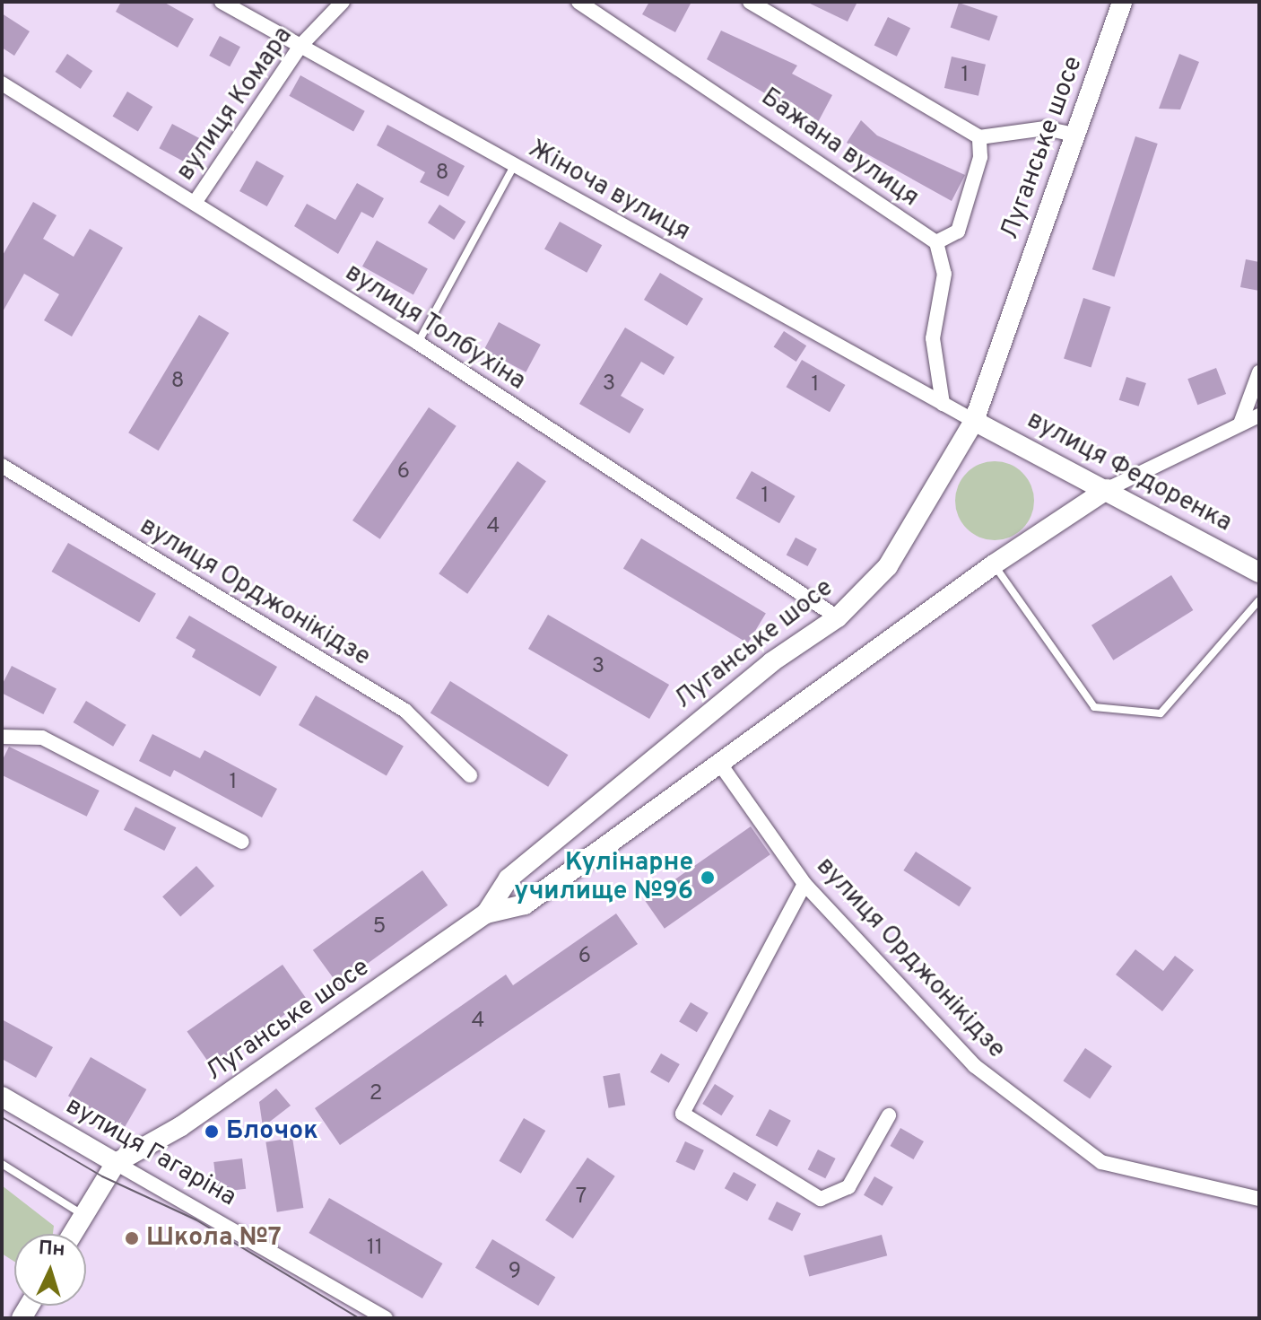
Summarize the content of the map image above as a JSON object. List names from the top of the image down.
{
  "streets": {
    "main road": ["Луганське шосе", "вулиця Федоренка", "вулиця Гагаріна"],
    "street": [
      "вулиця Комара",
      "Бажана вулиця",
      "Жіноча вулиця",
      "вулиця Толбухіна",
      "вулиця Орджонікідзе"
    ]
  },
  "crossings": [
    ["вулиця Комара", "Жіноча вулиця"],
    ["вулиця Комара", "вулиця Толбухіна"],
    ["Луганське шосе", "Жіноча вулиця"],
    ["Луганське шосе", "вулиця Толбухіна"],
    ["Луганське шосе", "вулиця Федоренка"],
    ["Луганське шосе", "вулиця Орджонікідзе"],
    ["Луганське шосе", "вулиця Гагаріна"],
    ["Жіноча вулиця", "вулиця Федоренка"]
  ],
  "places": ["Кулінарне училище №96", "Блочок", "Школа №7"],
  "house_numbers": [
    "1",
    "8",
    "8",
    "3",
    "1",
    "6",
    "1",
    "4",
    "3",
    "1",
    "5",
    "6",
    "4",
    "2",
    "7",
    "11",
    "9"
  ],
  "north": "top"
}
